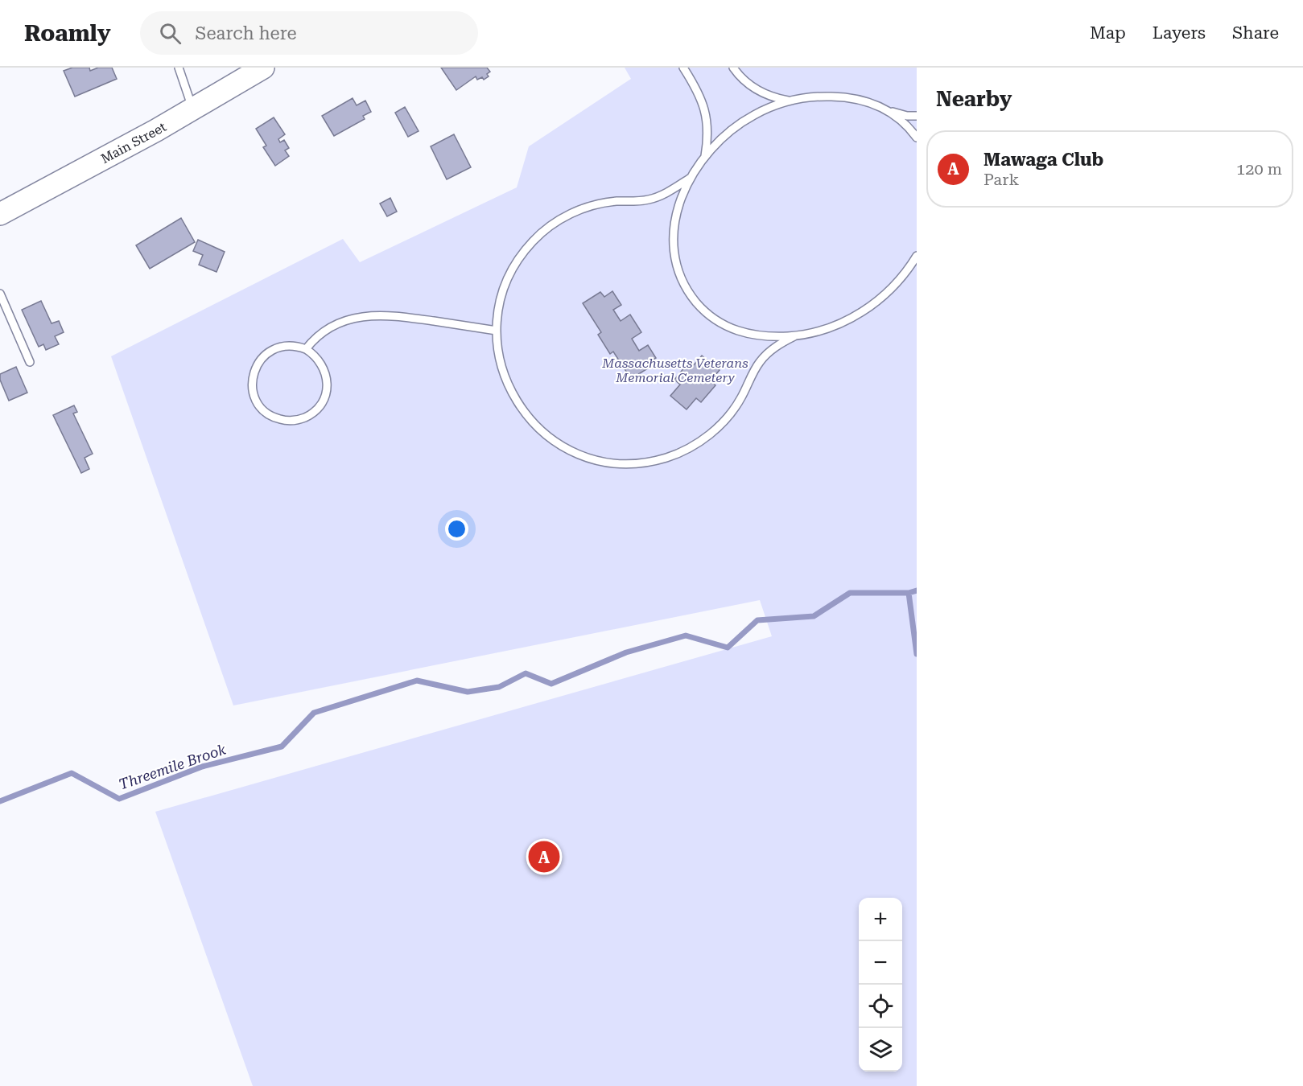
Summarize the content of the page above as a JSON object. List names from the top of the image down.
{
  "streets": {
    "main road": ["Main Street"]
  },
  "water": ["Threemile Brook"],
  "parks": ["Massachusetts Veterans Memorial Cemetery"],
  "page": {
    "header": "Roamly",
    "search": "Search here",
    "nav": ["Map", "Layers", "Share"],
    "heading": "Nearby",
    "list": [
      {
        "mark": "A",
        "name": "Mawaga Club",
        "note": "Park",
        "value": "120 m"
      }
    ],
    "pins": "A",
    "map_buttons": ["+", "−"]
  }
}
